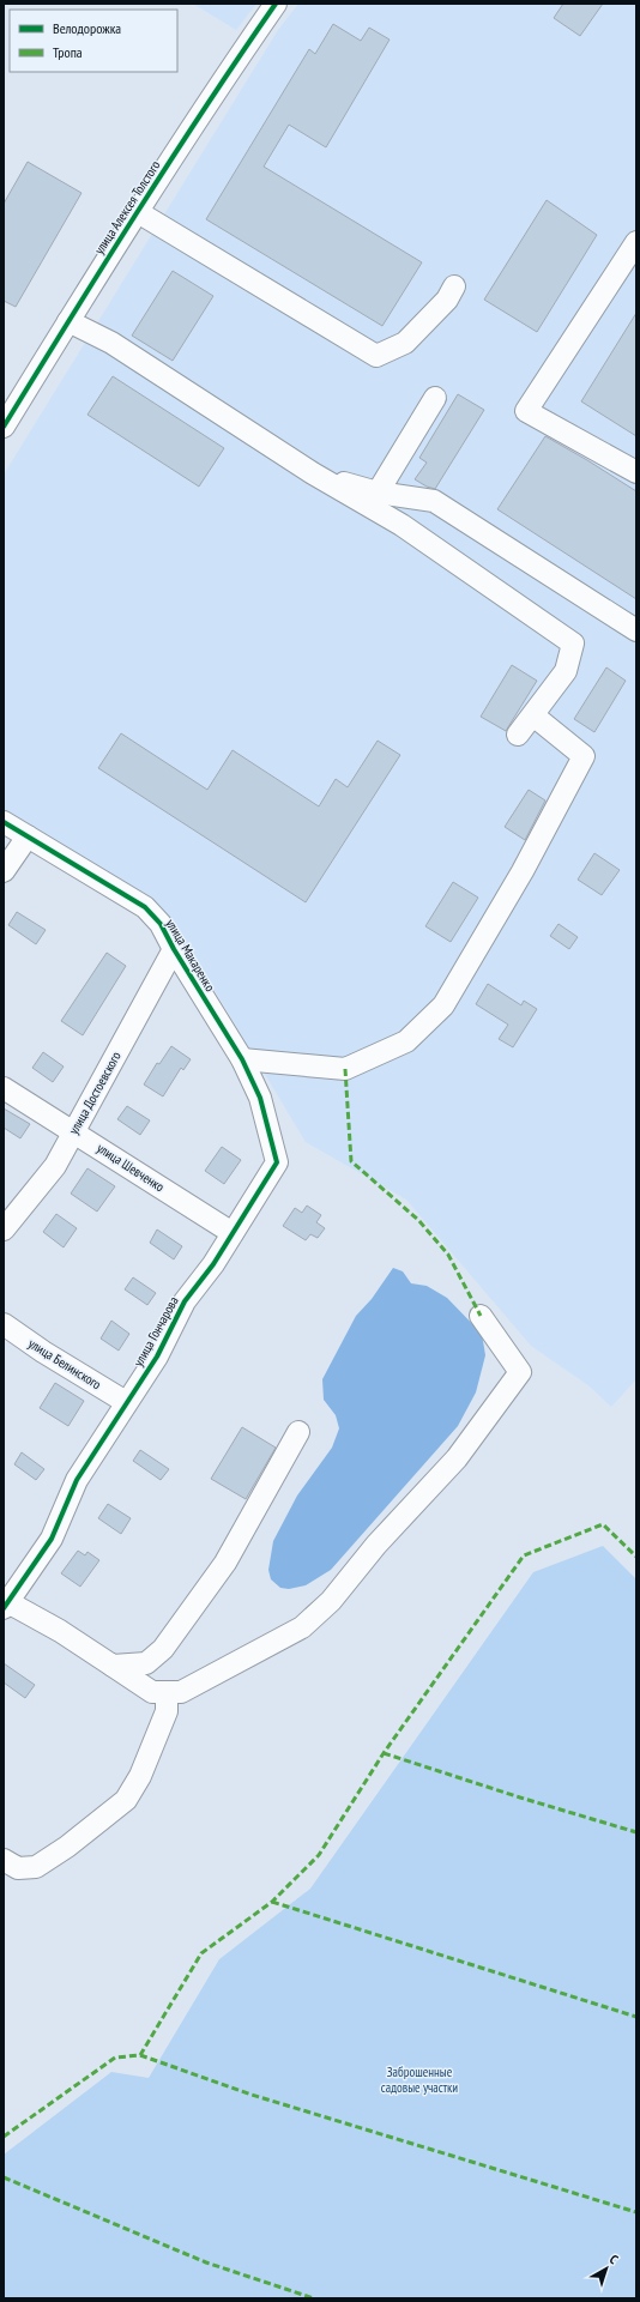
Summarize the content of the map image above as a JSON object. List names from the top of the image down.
{
  "streets": {
    "street": [
      "улица Алексея Толстого",
      "улица Макаренко",
      "улица Достоевского",
      "улица Шевченко",
      "улица Гончарова",
      "улица Белинского"
    ]
  },
  "crossings": [
    ["улица Макаренко", "улица Достоевского"],
    ["улица Макаренко", "улица Гончарова"],
    ["улица Достоевского", "улица Шевченко"],
    ["улица Шевченко", "улица Гончарова"],
    ["улица Гончарова", "улица Белинского"]
  ],
  "parks": ["Заброшенные садовые участки"],
  "legend": ["Велодорожка", "Тропа"],
  "north": "top right"
}
